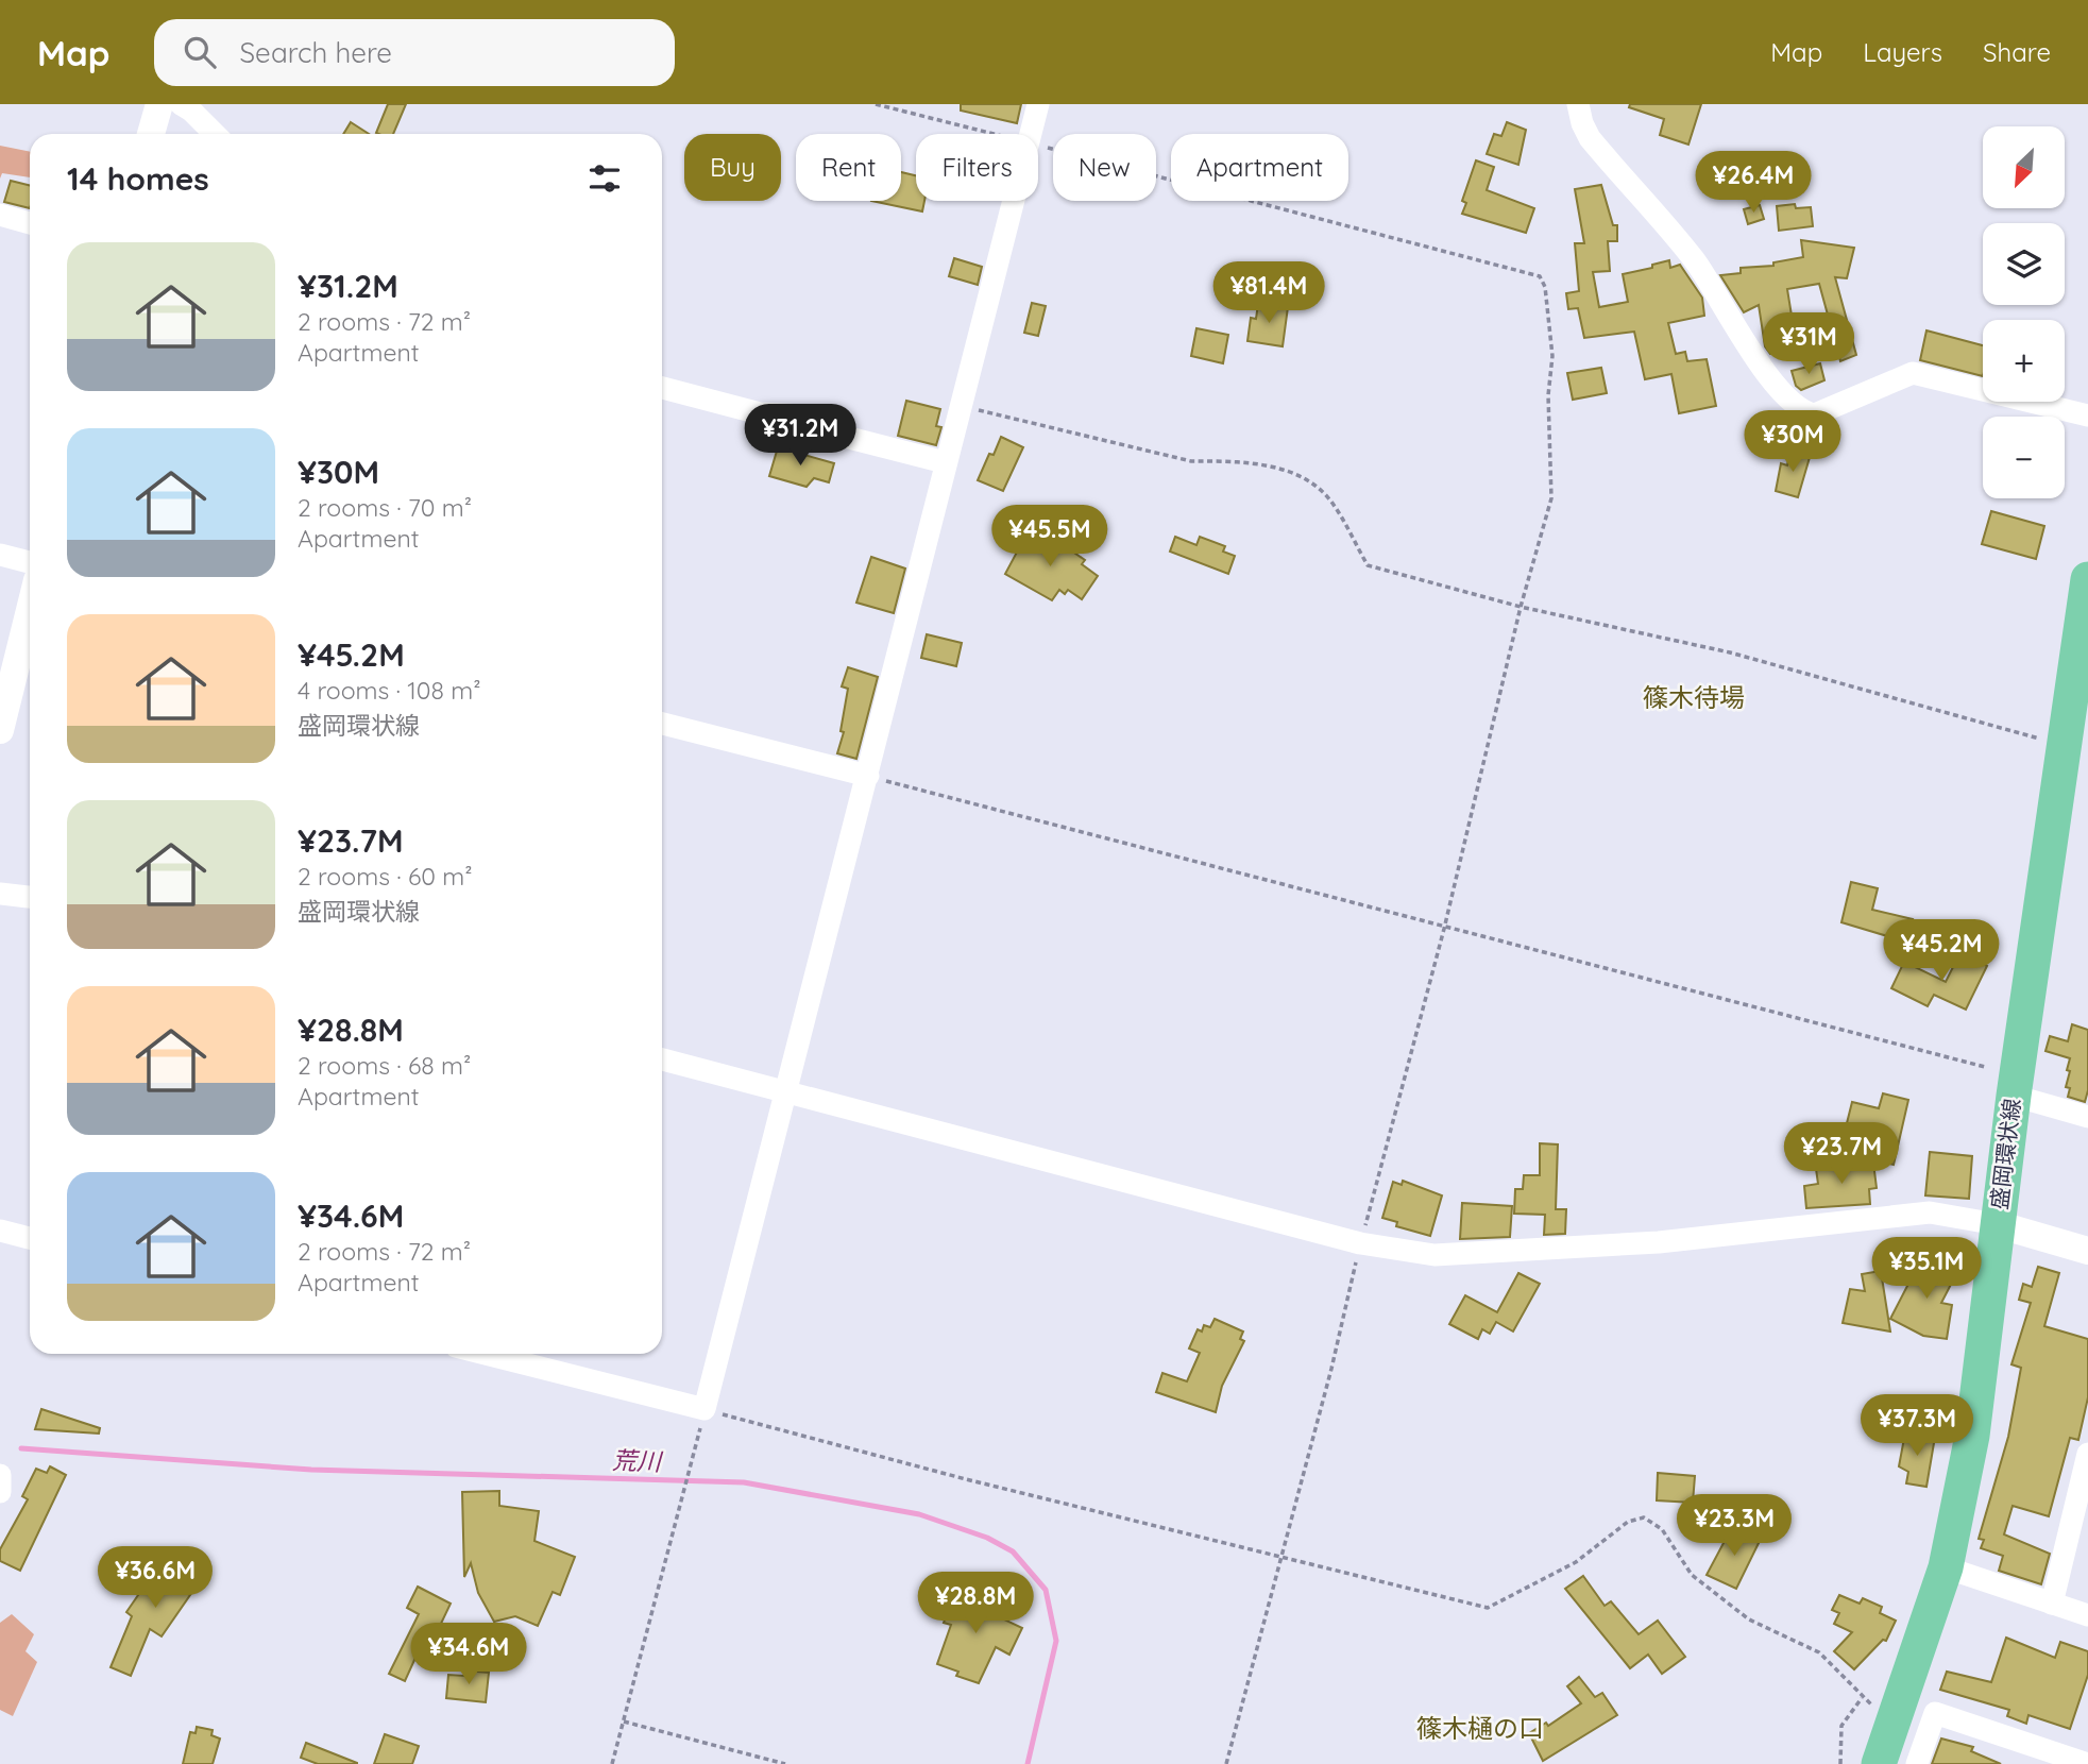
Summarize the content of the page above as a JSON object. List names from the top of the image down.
{
  "streets": {
    "main road": ["盛岡環状線"]
  },
  "districts": ["篠木待場", "篠木樋の口"],
  "water": ["荒川"],
  "north": "bottom left",
  "page": {
    "header": "Map",
    "search": "Search here",
    "nav": ["Map", "Layers", "Share"],
    "map_buttons": ["+", "−"],
    "chip": [
      "Buy",
      "Rent",
      "Filters",
      "New",
      "Apartment"
    ],
    "heading": "14 homes",
    "price": [
      "¥26.4M",
      "¥81.4M",
      "¥31M",
      "¥31.2M",
      "¥30M",
      "¥45.5M",
      "¥45.2M",
      "¥23.7M",
      "¥35.1M",
      "¥37.3M",
      "¥23.3M",
      "¥36.6M",
      "¥28.8M",
      "¥34.6M"
    ],
    "list": [
      {
        "name": "¥31.2M",
        "note": "2 rooms · 72 m² · Apartment"
      },
      {
        "name": "¥30M",
        "note": "2 rooms · 70 m² · Apartment"
      },
      {
        "name": "¥45.2M",
        "note": "4 rooms · 108 m² · 盛岡環状線"
      },
      {
        "name": "¥23.7M",
        "note": "2 rooms · 60 m² · 盛岡環状線"
      },
      {
        "name": "¥28.8M",
        "note": "2 rooms · 68 m² · Apartment"
      },
      {
        "name": "¥34.6M",
        "note": "2 rooms · 72 m² · Apartment"
      }
    ]
  }
}
